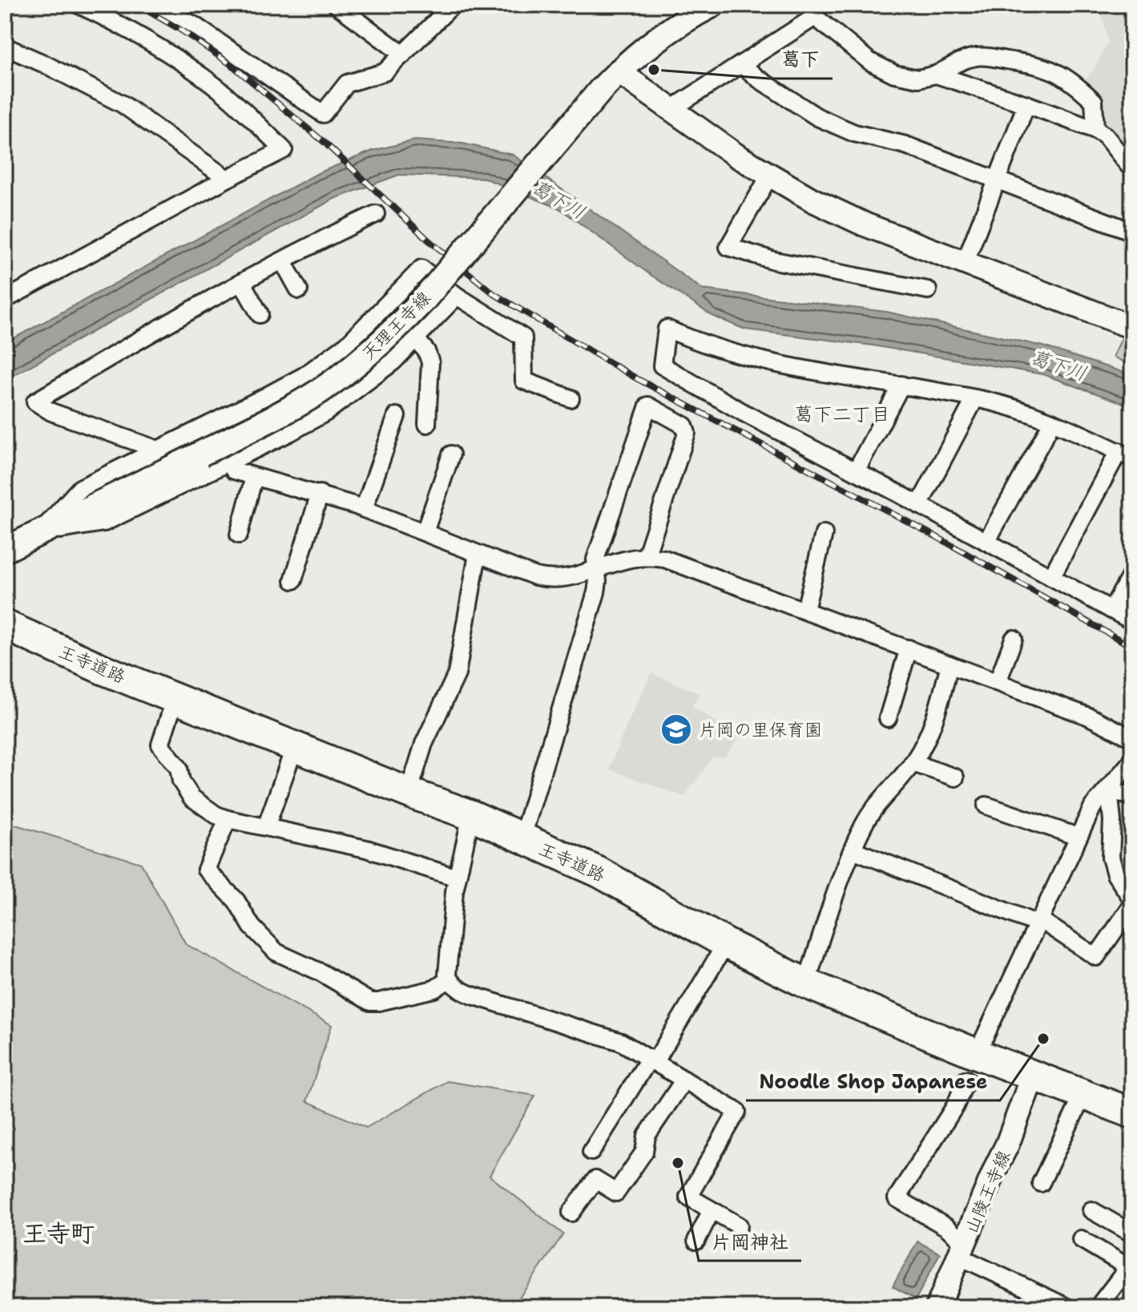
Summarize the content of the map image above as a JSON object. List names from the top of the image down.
{
  "streets": {
    "highway": ["王寺道路"],
    "main road": ["天理王寺線"],
    "street": ["山陵王寺線"]
  },
  "crossings": [
    ["王寺道路", "山陵王寺線"]
  ],
  "districts": ["葛下二丁目", "王寺町"],
  "water": ["葛下川"],
  "places": {
    "other": ["葛下", "Noodle Shop Japanese", "片岡神社"],
    "school or university": ["片岡の里保育園"]
  }
}
